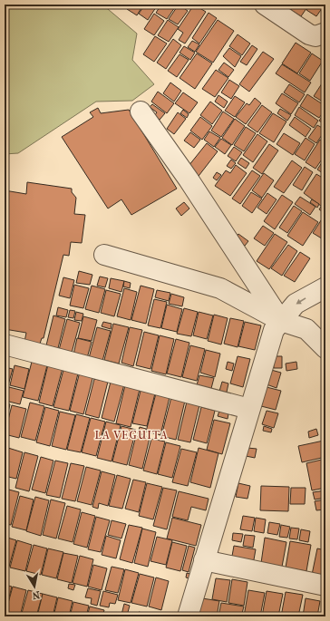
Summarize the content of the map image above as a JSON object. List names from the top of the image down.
{
  "districts": ["LA VEGUITA"],
  "north": "bottom"
}
